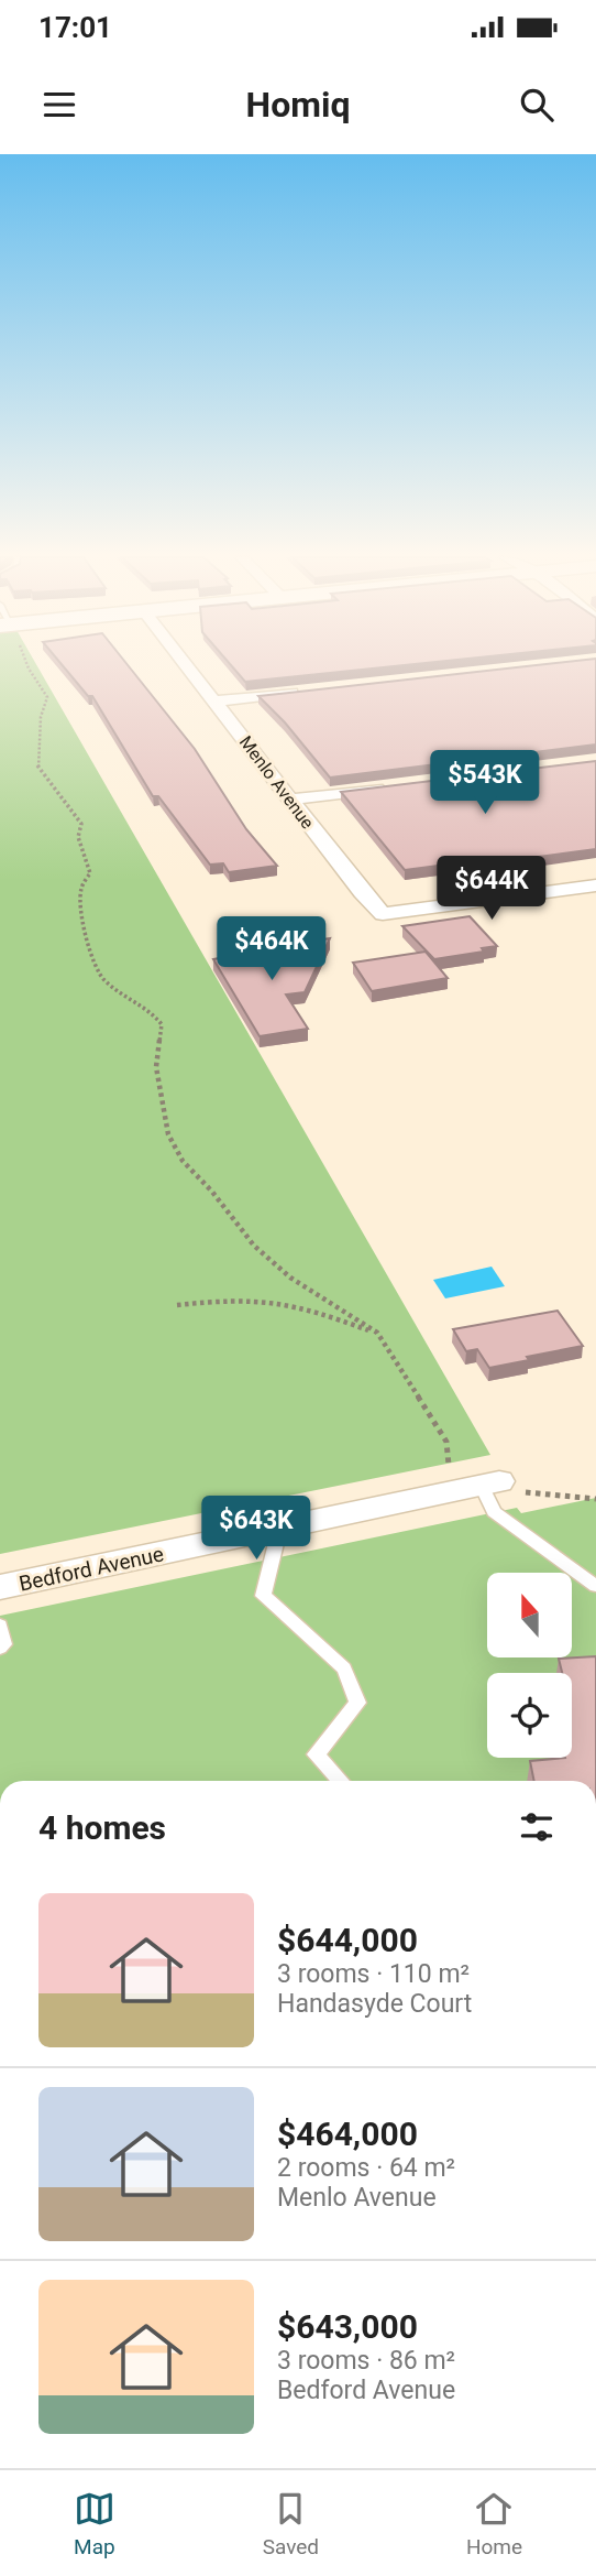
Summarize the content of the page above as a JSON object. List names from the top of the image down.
{
  "streets": {
    "street": ["Menlo Avenue", "Bedford Avenue"]
  },
  "north": "top",
  "page": {
    "status": "17:01",
    "header": "Homiq",
    "price": [
      "$543K",
      "$644K",
      "$464K",
      "$643K"
    ],
    "heading": "4 homes",
    "list": [
      {
        "name": "$644,000",
        "note": "3 rooms · 110 m² · Handasyde Court"
      },
      {
        "name": "$464,000",
        "note": "2 rooms · 64 m² · Menlo Avenue"
      },
      {
        "name": "$643,000",
        "note": "3 rooms · 86 m² · Bedford Avenue"
      }
    ],
    "tabs": ["Map", "Saved", "Home"]
  }
}
